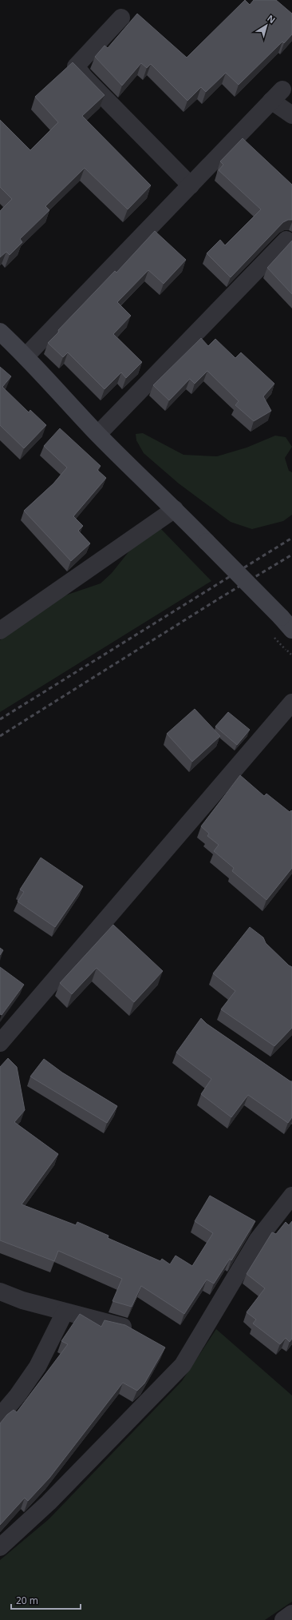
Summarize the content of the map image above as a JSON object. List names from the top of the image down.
{
  "scale_bar": "20 m",
  "north": "top right"
}
